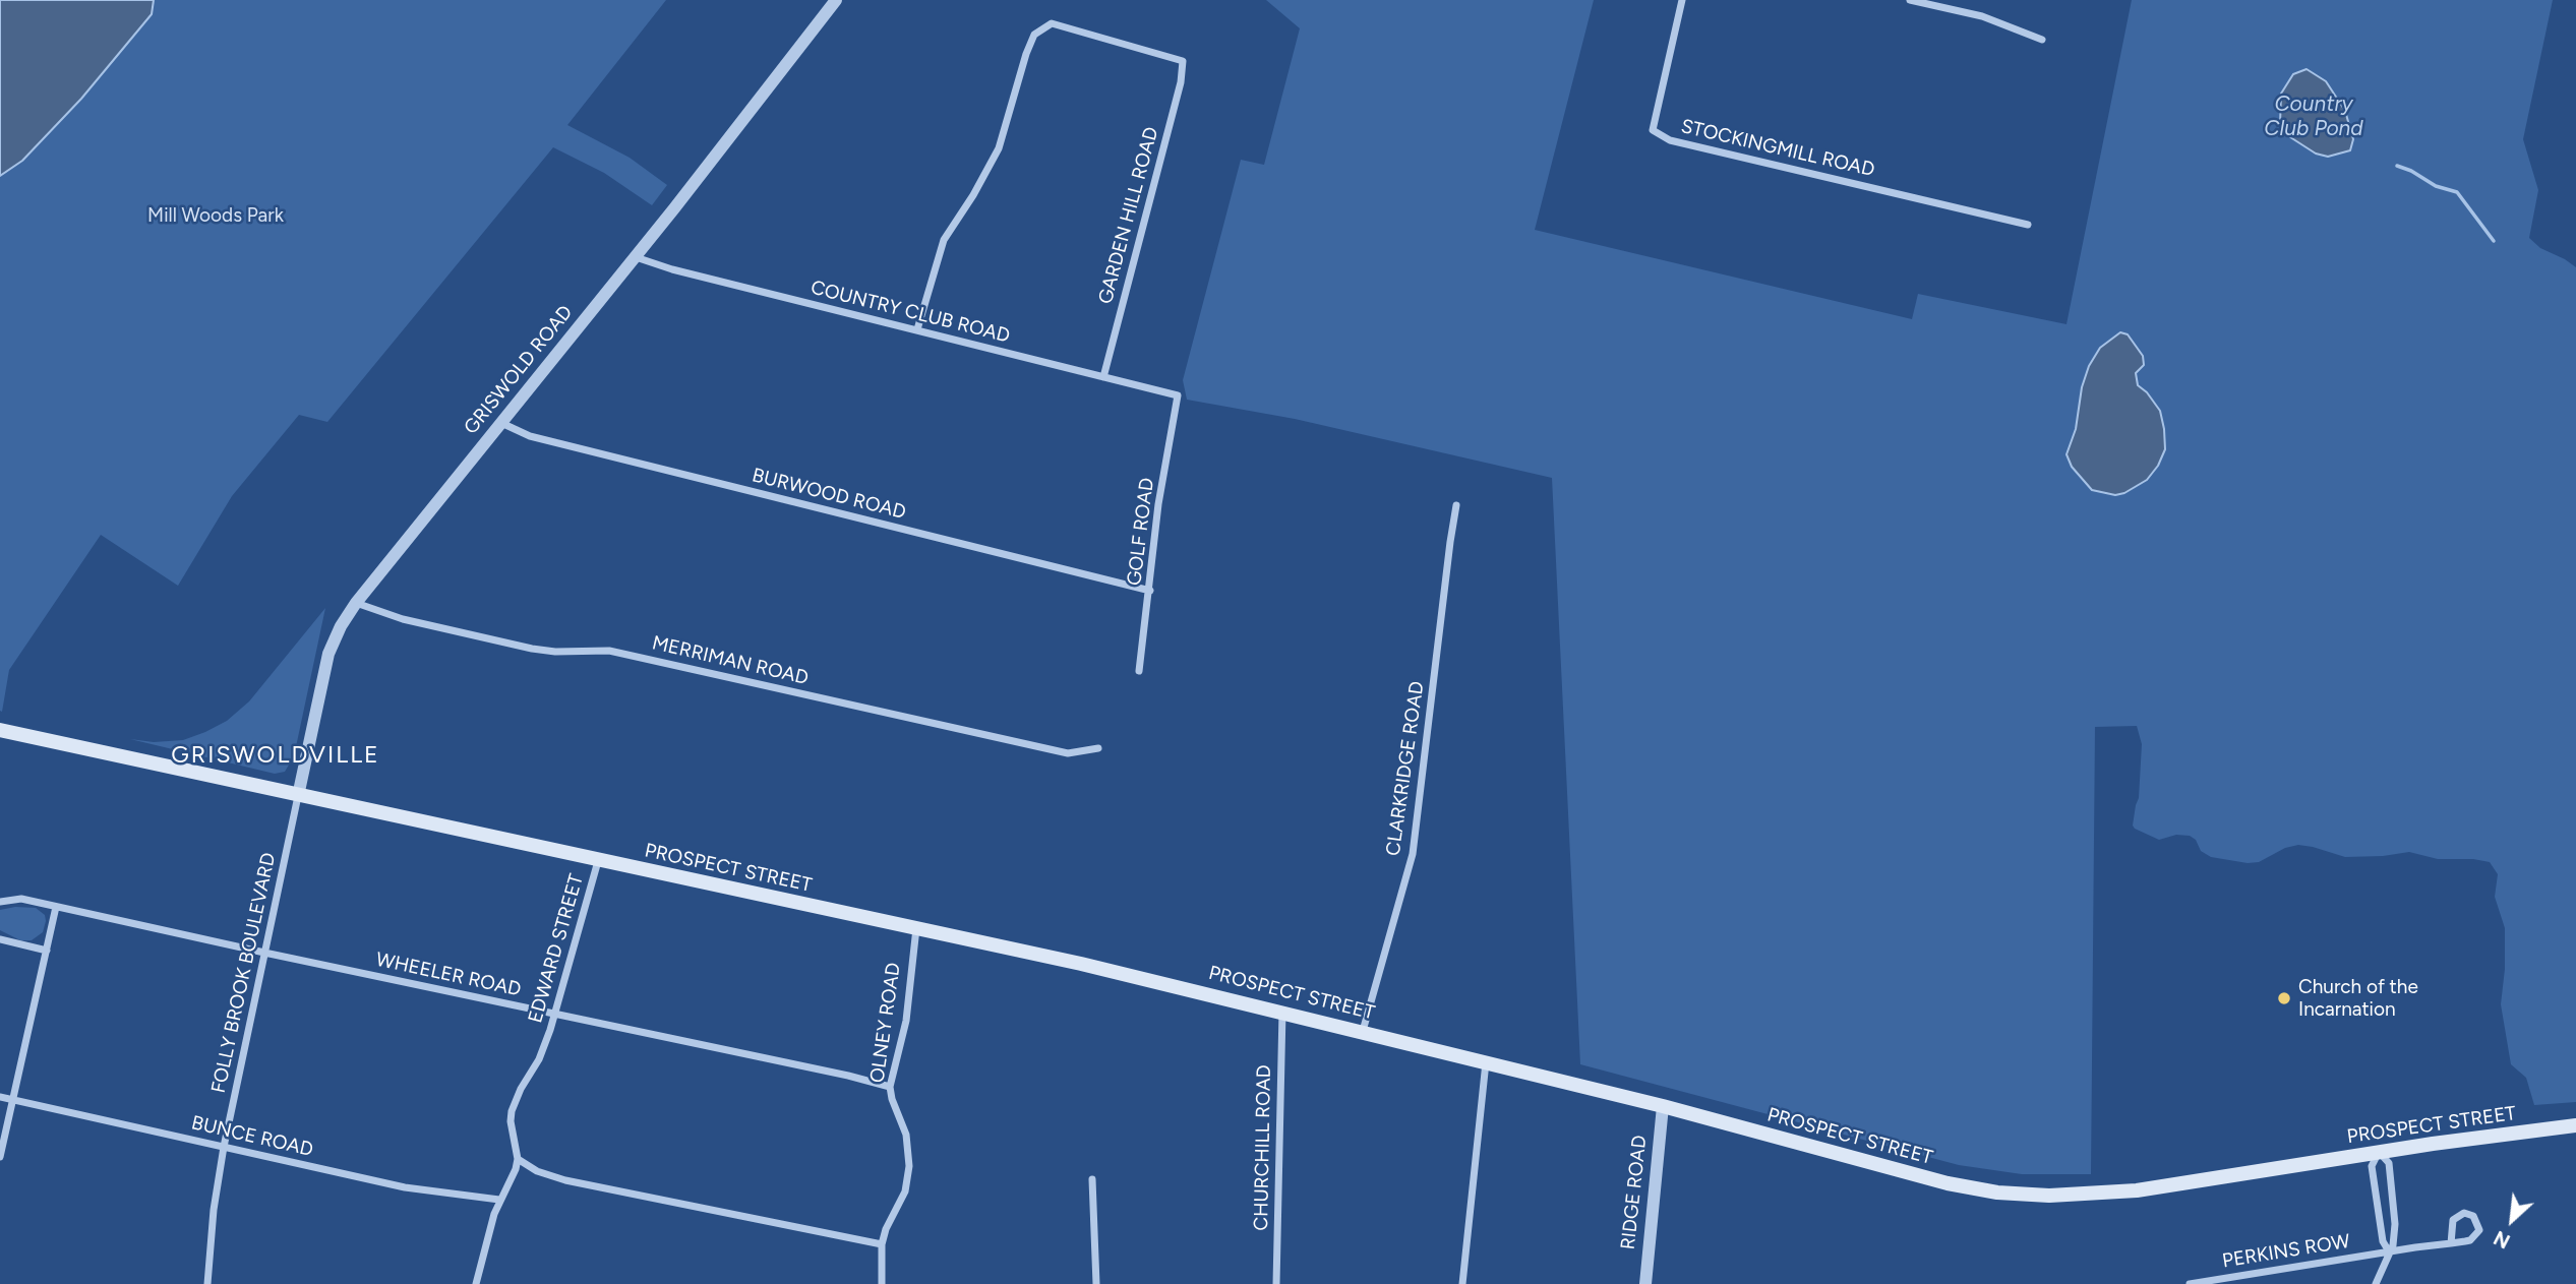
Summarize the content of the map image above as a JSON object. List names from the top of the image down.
{
  "streets": {
    "main road": ["PROSPECT STREET"],
    "street": [
      "STOCKINGMILL ROAD",
      "GARDEN HILL ROAD",
      "COUNTRY CLUB ROAD",
      "GRISWOLD ROAD",
      "BURWOOD ROAD",
      "GOLF ROAD",
      "MERRIMAN ROAD",
      "CLARKRIDGE ROAD",
      "EDWARD STREET",
      "FOLLY BROOK BOULEVARD",
      "WHEELER ROAD",
      "OLNEY ROAD",
      "BUNCE ROAD",
      "CHURCHILL ROAD",
      "RIDGE ROAD",
      "PERKINS ROW"
    ]
  },
  "crossings": [
    ["GARDEN HILL ROAD", "COUNTRY CLUB ROAD"],
    ["COUNTRY CLUB ROAD", "GRISWOLD ROAD"],
    ["COUNTRY CLUB ROAD", "GOLF ROAD"],
    ["GRISWOLD ROAD", "BURWOOD ROAD"],
    ["GRISWOLD ROAD", "MERRIMAN ROAD"],
    ["GRISWOLD ROAD", "PROSPECT STREET"],
    ["GRISWOLD ROAD", "FOLLY BROOK BOULEVARD"],
    ["BURWOOD ROAD", "GOLF ROAD"],
    ["CLARKRIDGE ROAD", "PROSPECT STREET"],
    ["PROSPECT STREET", "EDWARD STREET"],
    ["PROSPECT STREET", "FOLLY BROOK BOULEVARD"],
    ["PROSPECT STREET", "OLNEY ROAD"],
    ["PROSPECT STREET", "CHURCHILL ROAD"],
    ["PROSPECT STREET", "RIDGE ROAD"],
    ["EDWARD STREET", "WHEELER ROAD"],
    ["FOLLY BROOK BOULEVARD", "WHEELER ROAD"],
    ["FOLLY BROOK BOULEVARD", "BUNCE ROAD"],
    ["WHEELER ROAD", "OLNEY ROAD"]
  ],
  "districts": ["GRISWOLDVILLE"],
  "water": ["Country Club Pond"],
  "parks": ["Mill Woods Park"],
  "places": ["Church of the Incarnation"],
  "north": "bottom left"
}
